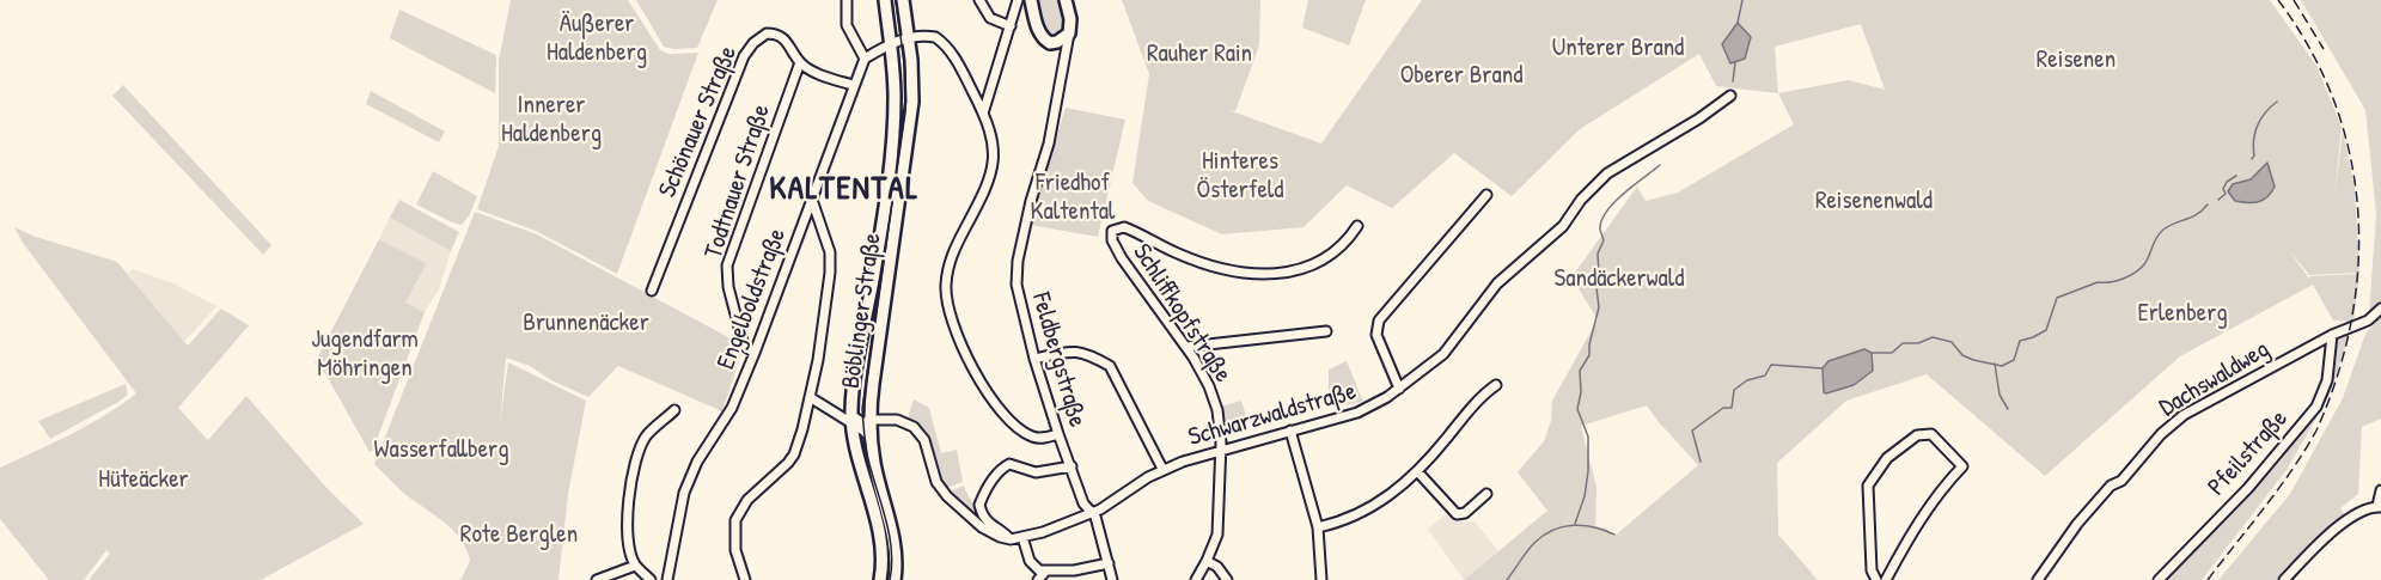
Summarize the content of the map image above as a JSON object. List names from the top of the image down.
{
  "streets": {
    "main road": ["Böblinger Straße"],
    "street": [
      "Schönauer Straße",
      "Todtnauer Straße",
      "Engelboldstraße",
      "Schliffkopfstraße",
      "Feldbergstraße",
      "Dachswaldweg",
      "Schwarzwaldstraße",
      "Pfeilstraße"
    ]
  },
  "crossings": [
    ["Schönauer Straße", "Todtnauer Straße"],
    ["Schönauer Straße", "Engelboldstraße"],
    ["Todtnauer Straße", "Engelboldstraße"],
    ["Schliffkopfstraße", "Schwarzwaldstraße"],
    ["Feldbergstraße", "Schwarzwaldstraße"],
    ["Dachswaldweg", "Pfeilstraße"]
  ],
  "districts": ["KALTENTAL"],
  "parks": [
    "Äußerer Haldenberg",
    "Unterer Brand",
    "Rauher Rain",
    "Reisenen",
    "Oberer Brand",
    "Innerer Haldenberg",
    "Hinteres Österfeld",
    "Friedhof Kaltental",
    "Reisenenwald",
    "Sandäckerwald",
    "Erlenberg",
    "Brunnenäcker",
    "Jugendfarm Möhringen",
    "Wasserfallberg",
    "Hüteäcker",
    "Rote Berglen"
  ]
}
